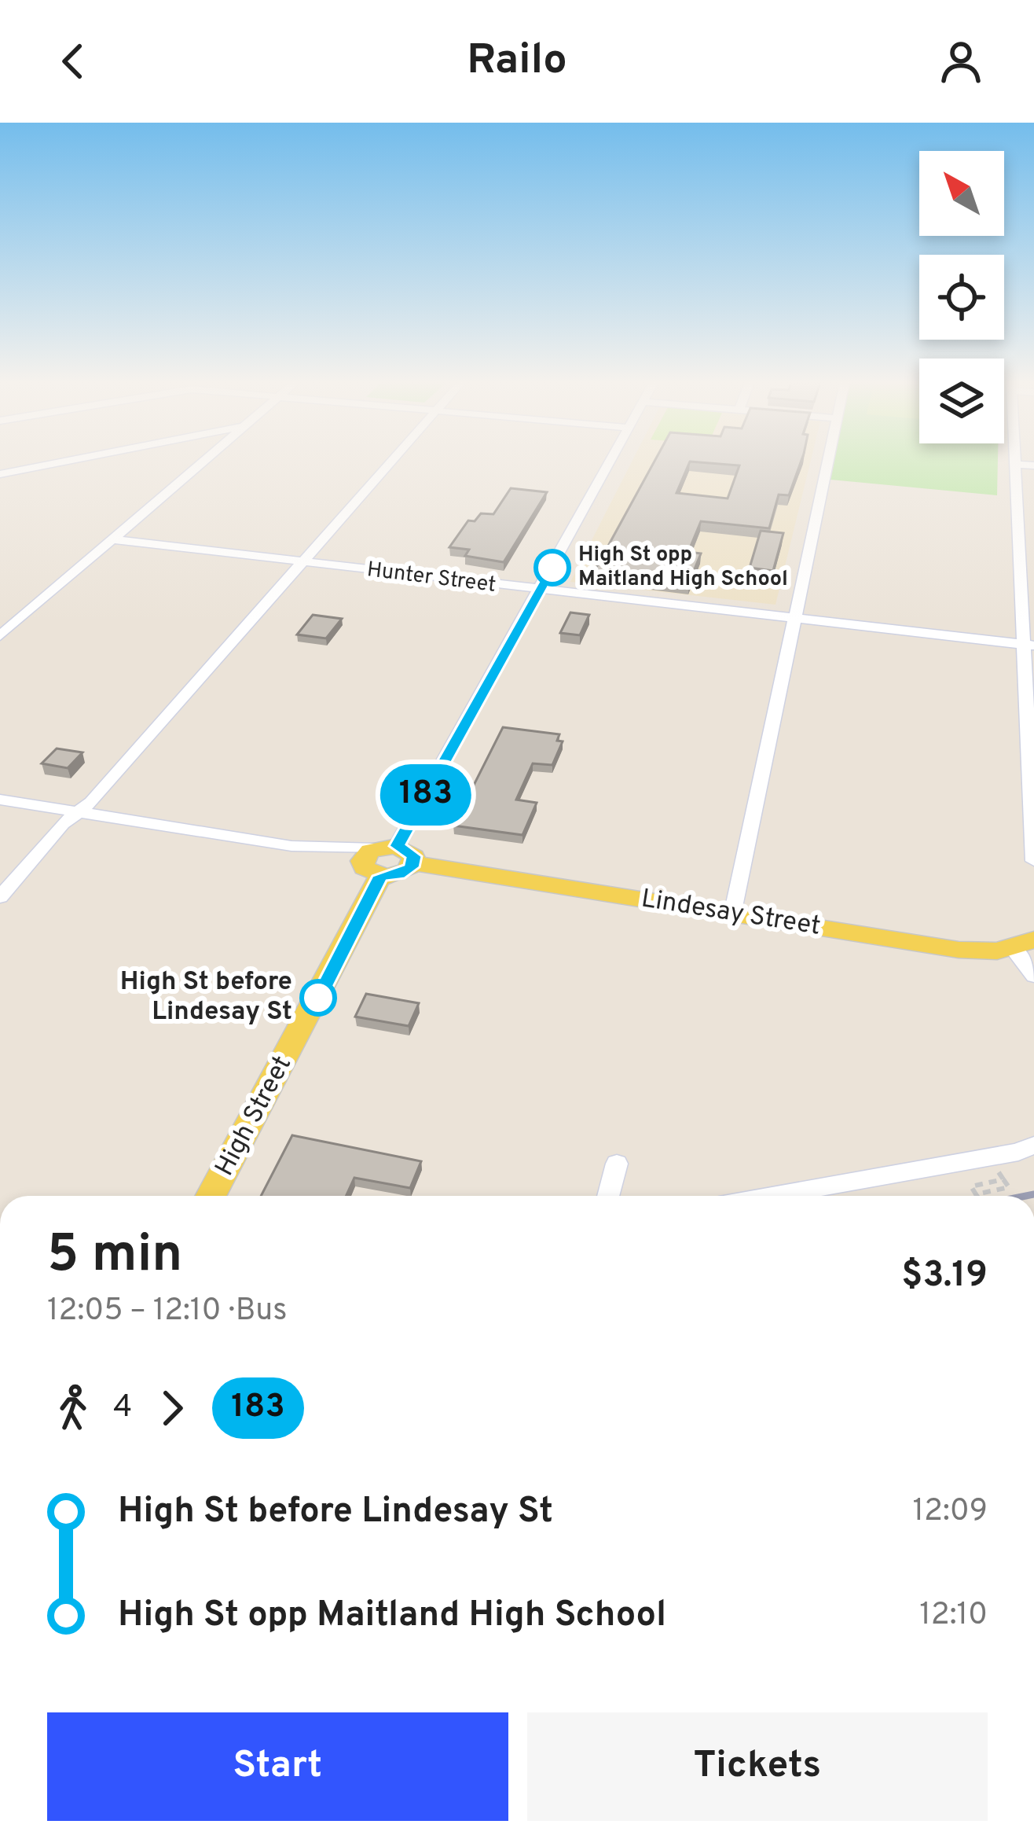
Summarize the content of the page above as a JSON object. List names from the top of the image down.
{
  "streets": {
    "main road": ["Lindesay Street", "High Street"],
    "street": ["Hunter Street"]
  },
  "crossings": [
    ["Hunter Street", "High Street"],
    ["Lindesay Street", "High Street"]
  ],
  "places": ["High St opp Maitland High School", "High St before Lindesay St"],
  "lines": ["bus line 183"],
  "north": "top left",
  "page": {
    "header": "Railo",
    "on_map": "183",
    "heading": ["5 min", "12:05 – 12:10 · Bus", "$3.19"],
    "legs": ["4", "183"],
    "list": [
      {
        "name": "High St before Lindesay St",
        "value": "12:09"
      },
      {
        "name": "High St opp Maitland High School",
        "value": "12:10"
      }
    ],
    "buttons": ["Start", "Tickets"]
  }
}
